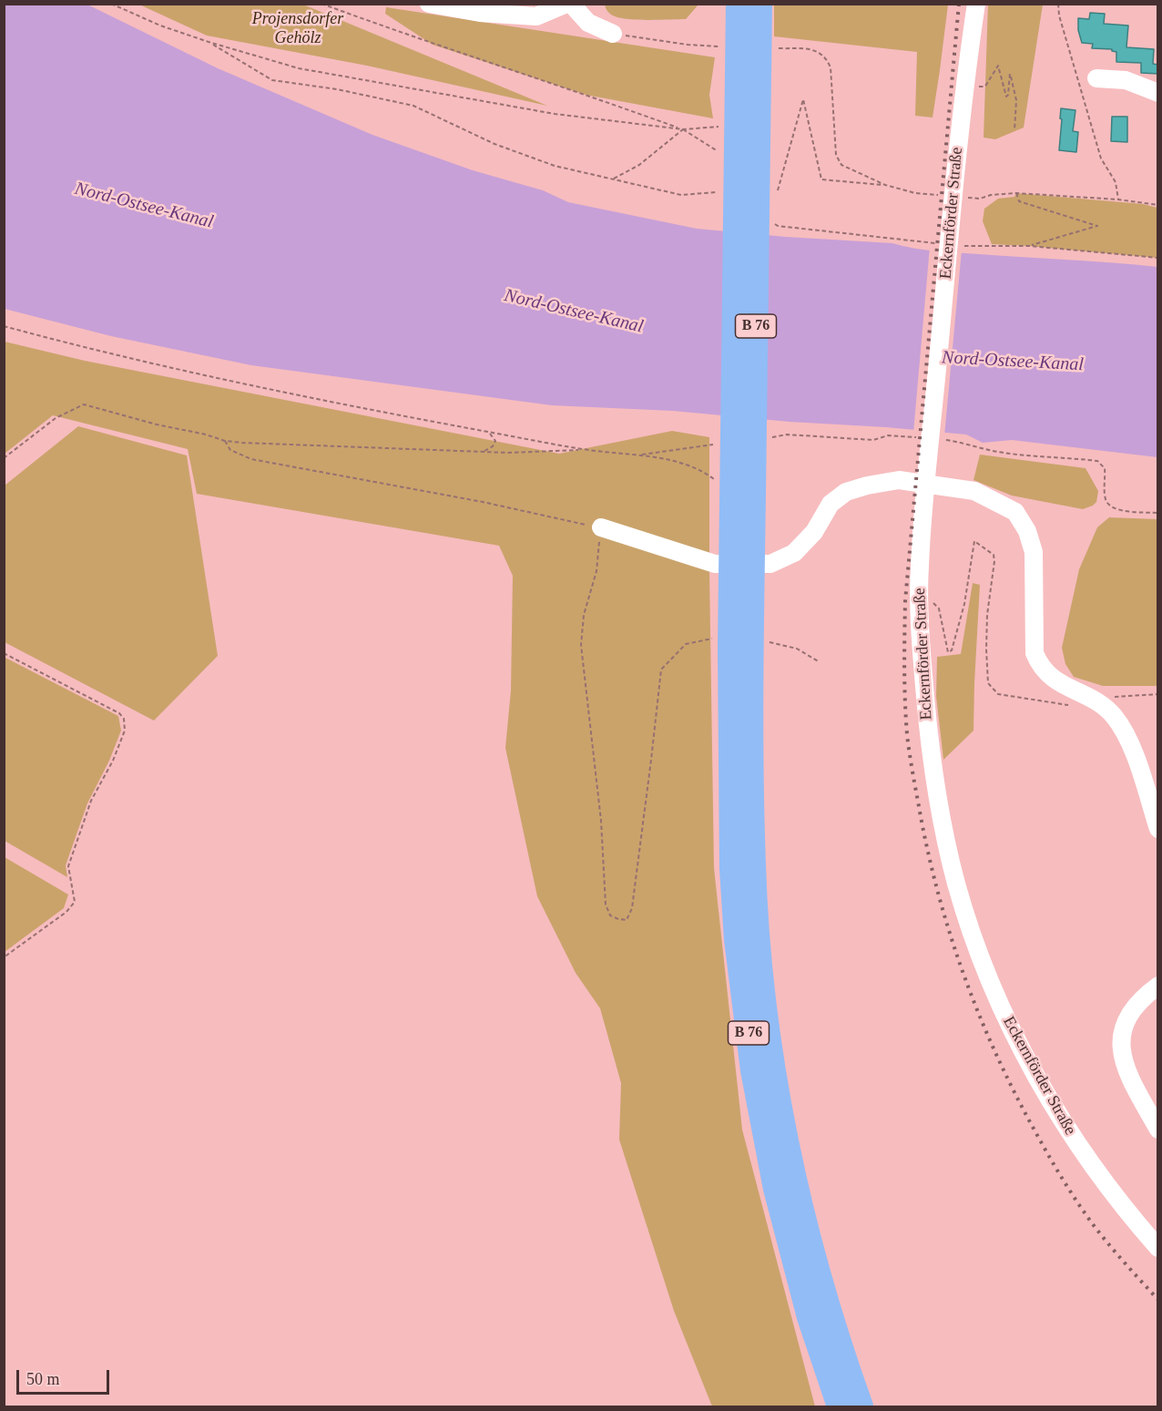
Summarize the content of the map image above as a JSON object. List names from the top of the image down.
{
  "streets": {
    "highway": ["B 76"],
    "street": ["Eckernförder Straße"]
  },
  "water": ["Nord-Ostsee-Kanal"],
  "parks": ["Projensdorfer Gehölz"],
  "scale_bar": "50 m"
}
